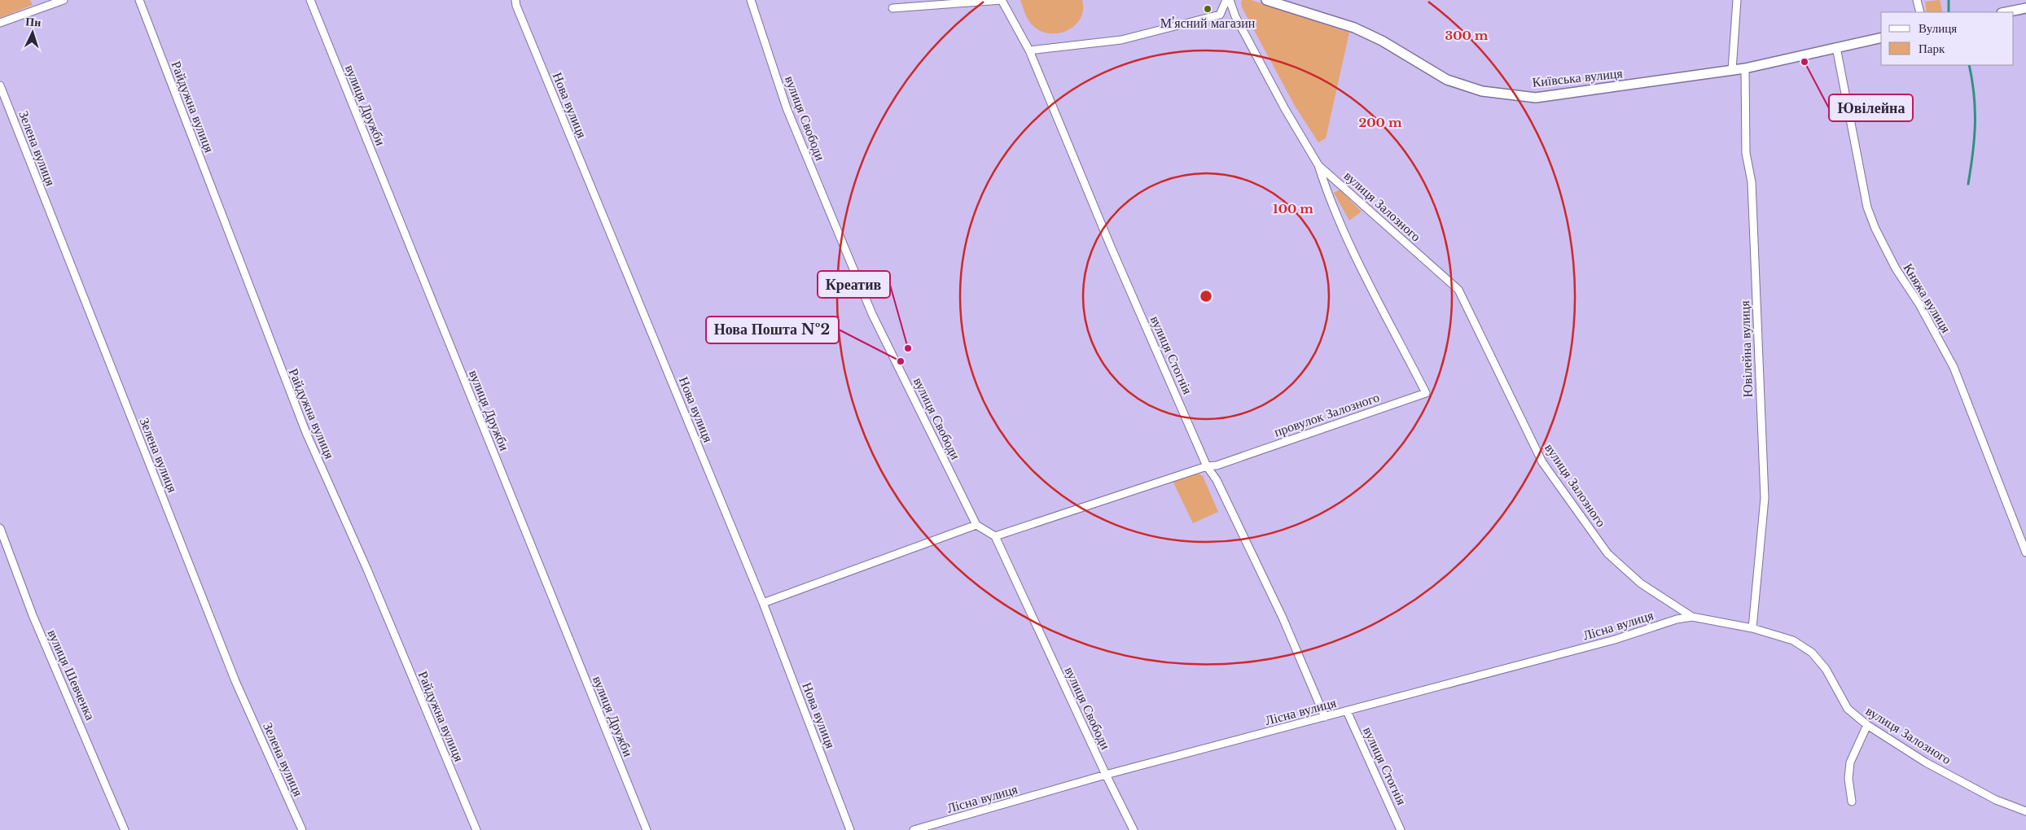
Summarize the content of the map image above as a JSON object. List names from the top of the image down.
{
  "streets": {
    "street": [
      "Київська вулиця",
      "вулиця Дружби",
      "Нова вулиця",
      "Райдужна вулиця",
      "вулиця Свободи",
      "Зелена вулиця",
      "вулиця Залозного",
      "Княжа вулиця",
      "Ювілейна вулиця",
      "вулиця Стогнія",
      "провулок Залозного",
      "Лісна вулиця",
      "вулиця Шевченка"
    ]
  },
  "crossings": [
    ["Київська вулиця", "Княжа вулиця"],
    ["Київська вулиця", "Ювілейна вулиця"],
    ["вулиця Свободи", "провулок Залозного"],
    ["вулиця Свободи", "Лісна вулиця"],
    ["вулиця Залозного", "Ювілейна вулиця"],
    ["вулиця Залозного", "провулок Залозного"],
    ["вулиця Залозного", "Лісна вулиця"],
    ["вулиця Стогнія", "провулок Залозного"],
    ["вулиця Стогнія", "Лісна вулиця"]
  ],
  "places": [
    "М'ясний магазин",
    "Ювілейна",
    "Креатив",
    "Нова Пошта №2"
  ],
  "legend": ["Вулиця", "Парк"],
  "north": "top",
  "rings": ["300 m", "200 m", "100 m"]
}
